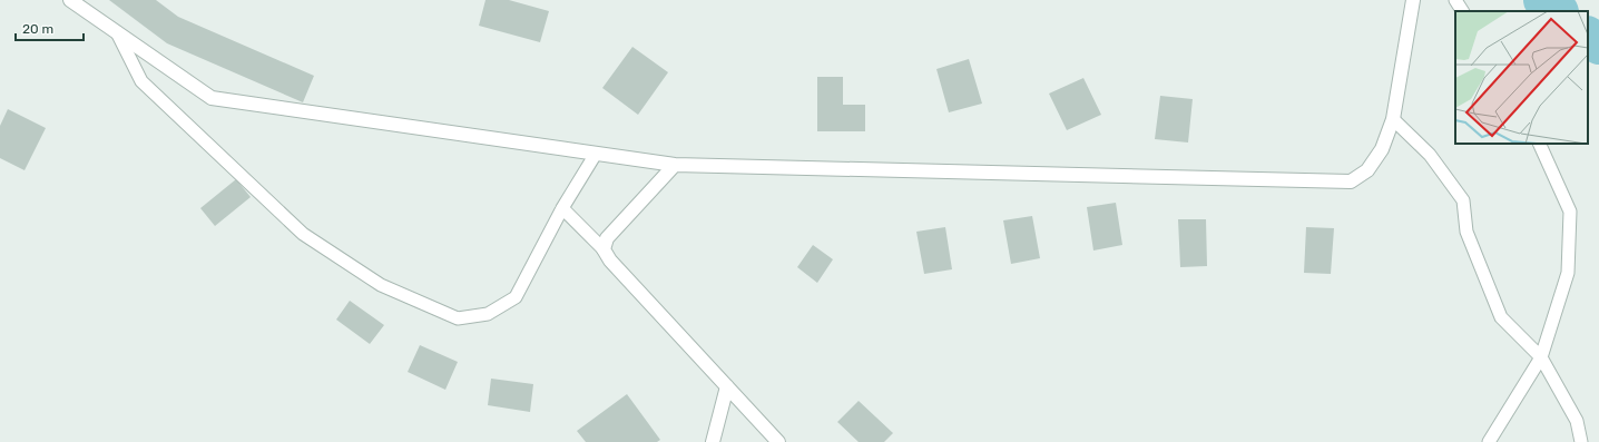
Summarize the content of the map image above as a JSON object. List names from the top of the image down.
{
  "scale_bar": "20 m"
}
